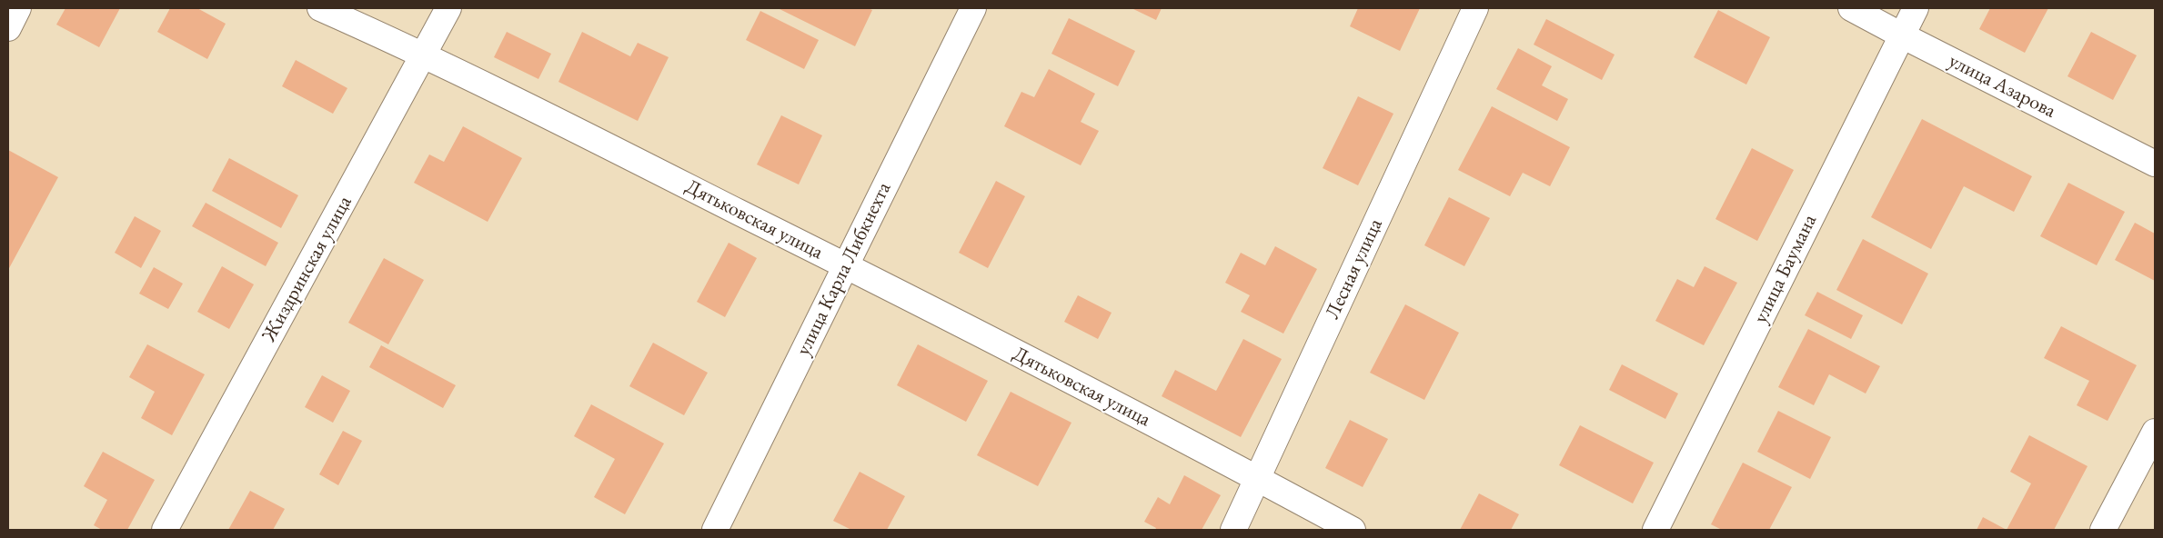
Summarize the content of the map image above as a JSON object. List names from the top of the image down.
{
  "streets": {
    "street": [
      "улица Азарова",
      "Дятьковская улица",
      "Жиздринская улица",
      "улица Карла Либкнехта",
      "Лесная улица",
      "улица Баумана"
    ]
  },
  "crossings": [
    ["улица Азарова", "улица Баумана"],
    ["Дятьковская улица", "Жиздринская улица"],
    ["Дятьковская улица", "улица Карла Либкнехта"],
    ["Дятьковская улица", "Лесная улица"]
  ]
}
